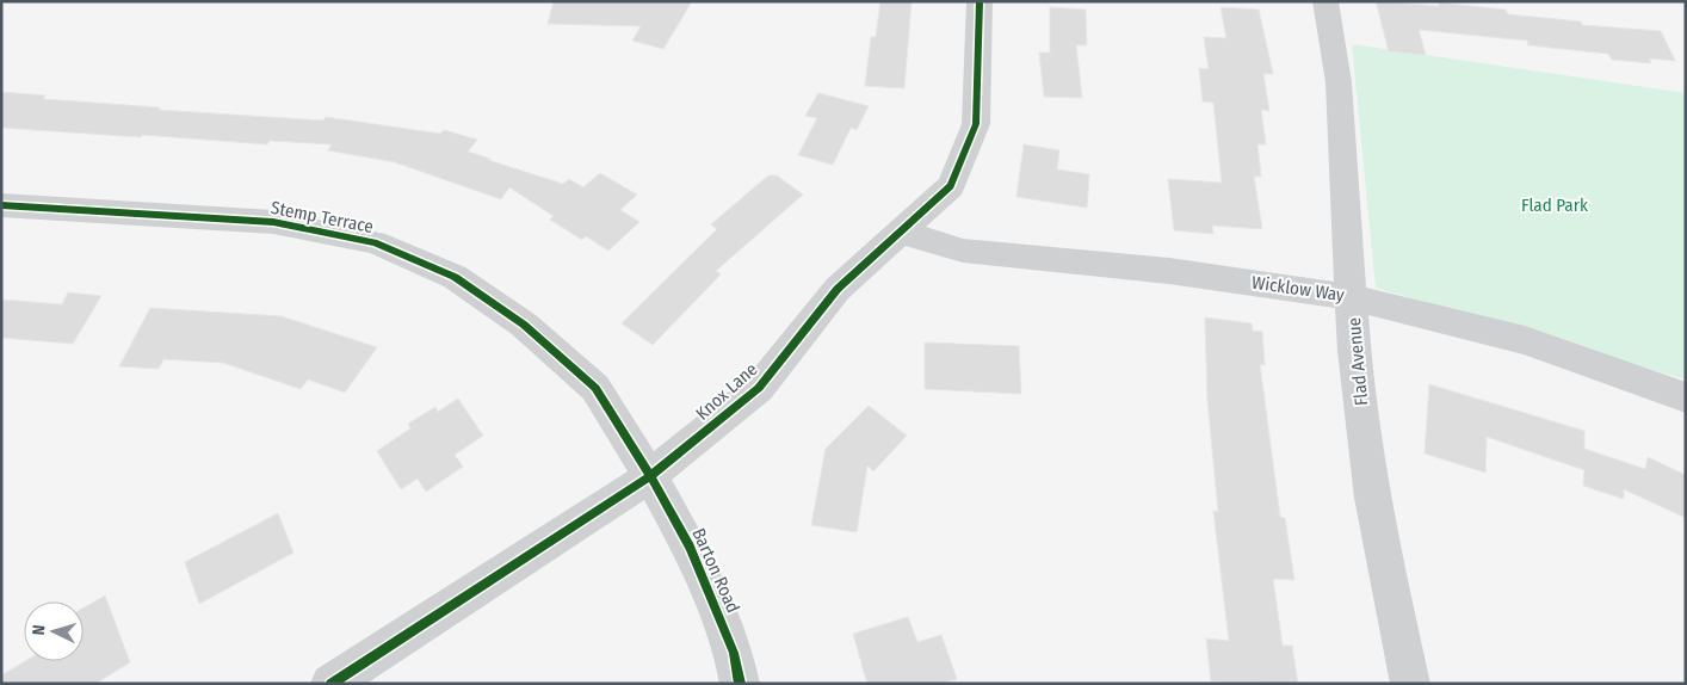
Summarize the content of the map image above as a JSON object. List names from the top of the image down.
{
  "streets": {
    "street": [
      "Stemp Terrace",
      "Wicklow Way",
      "Flad Avenue",
      "Knox Lane",
      "Barton Road"
    ]
  },
  "crossings": [
    ["Stemp Terrace", "Knox Lane"],
    ["Stemp Terrace", "Barton Road"],
    ["Wicklow Way", "Flad Avenue"],
    ["Wicklow Way", "Knox Lane"],
    ["Knox Lane", "Barton Road"]
  ],
  "parks": ["Flad Park"],
  "north": "left"
}
